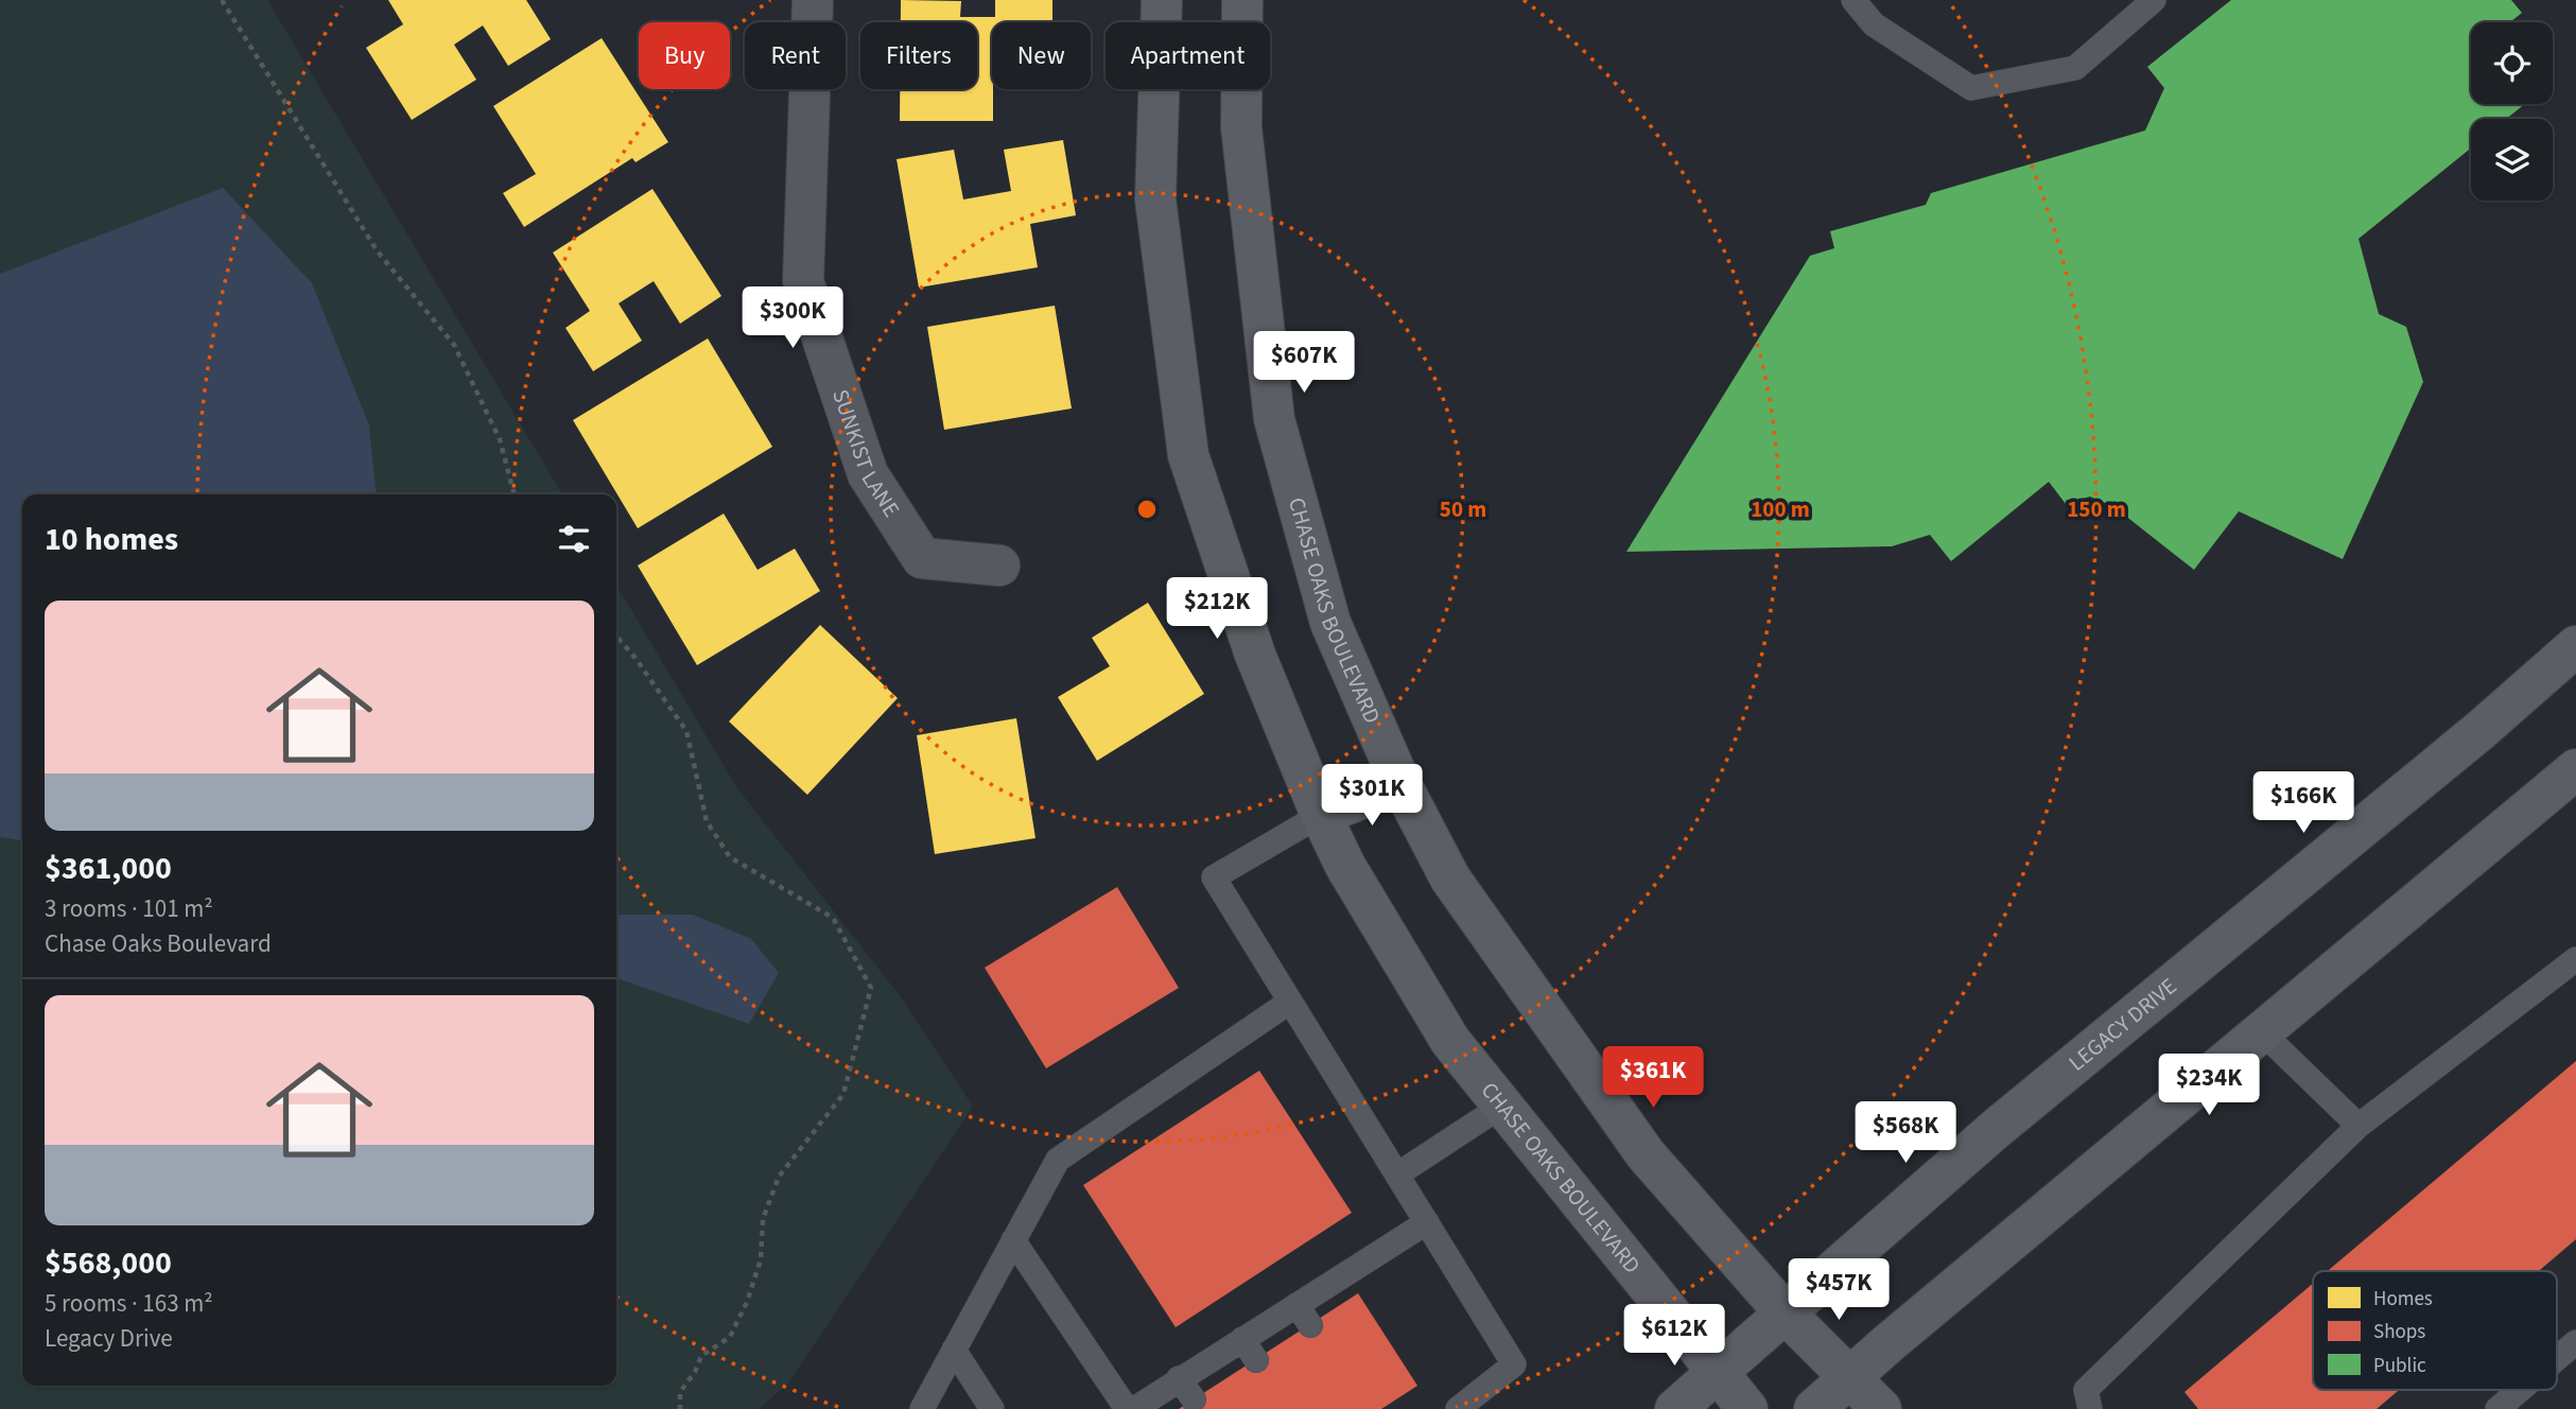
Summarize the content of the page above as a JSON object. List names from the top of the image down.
{
  "streets": {
    "street": ["SUNKIST LANE", "CHASE OAKS BOULEVARD", "LEGACY DRIVE"]
  },
  "crossings": [
    ["CHASE OAKS BOULEVARD", "LEGACY DRIVE"]
  ],
  "legend": ["Homes", "Shops", "Public"],
  "page": {
    "chip": [
      "Buy",
      "Rent",
      "Filters",
      "New",
      "Apartment"
    ],
    "price": [
      "$300K",
      "$607K",
      "$212K",
      "$301K",
      "$166K",
      "$361K",
      "$234K",
      "$568K",
      "$457K",
      "$612K"
    ],
    "heading": "10 homes",
    "list": [
      {
        "name": "$361,000",
        "note": "3 rooms · 101 m² · Chase Oaks Boulevard"
      },
      {
        "name": "$568,000",
        "note": "5 rooms · 163 m² · Legacy Drive"
      }
    ]
  },
  "rings": ["50 m", "100 m", "150 m"]
}
